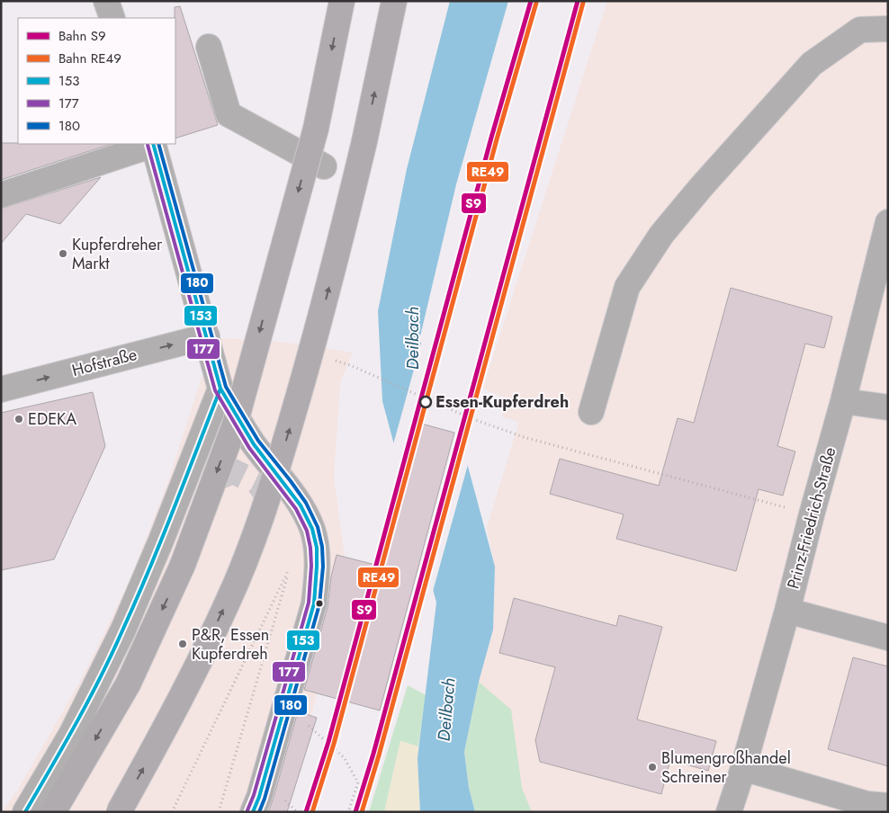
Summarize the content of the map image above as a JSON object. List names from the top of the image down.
{
  "streets": {
    "street": ["Hofstraße", "Prinz-Friedrich-Straße"]
  },
  "water": ["Deilbach"],
  "places": [
    "Kupferdreher Markt",
    "Essen-Kupferdreh",
    "EDEKA",
    "P&R, Essen Kupferdreh",
    "Blumengroßhandel Schreiner"
  ],
  "lines": [
    "rail line S9",
    "rail line RE49",
    "transit line 153",
    "transit line 180",
    "transit line 177"
  ],
  "legend": [
    "Bahn S9",
    "Bahn RE49",
    "153",
    "177",
    "180"
  ]
}
